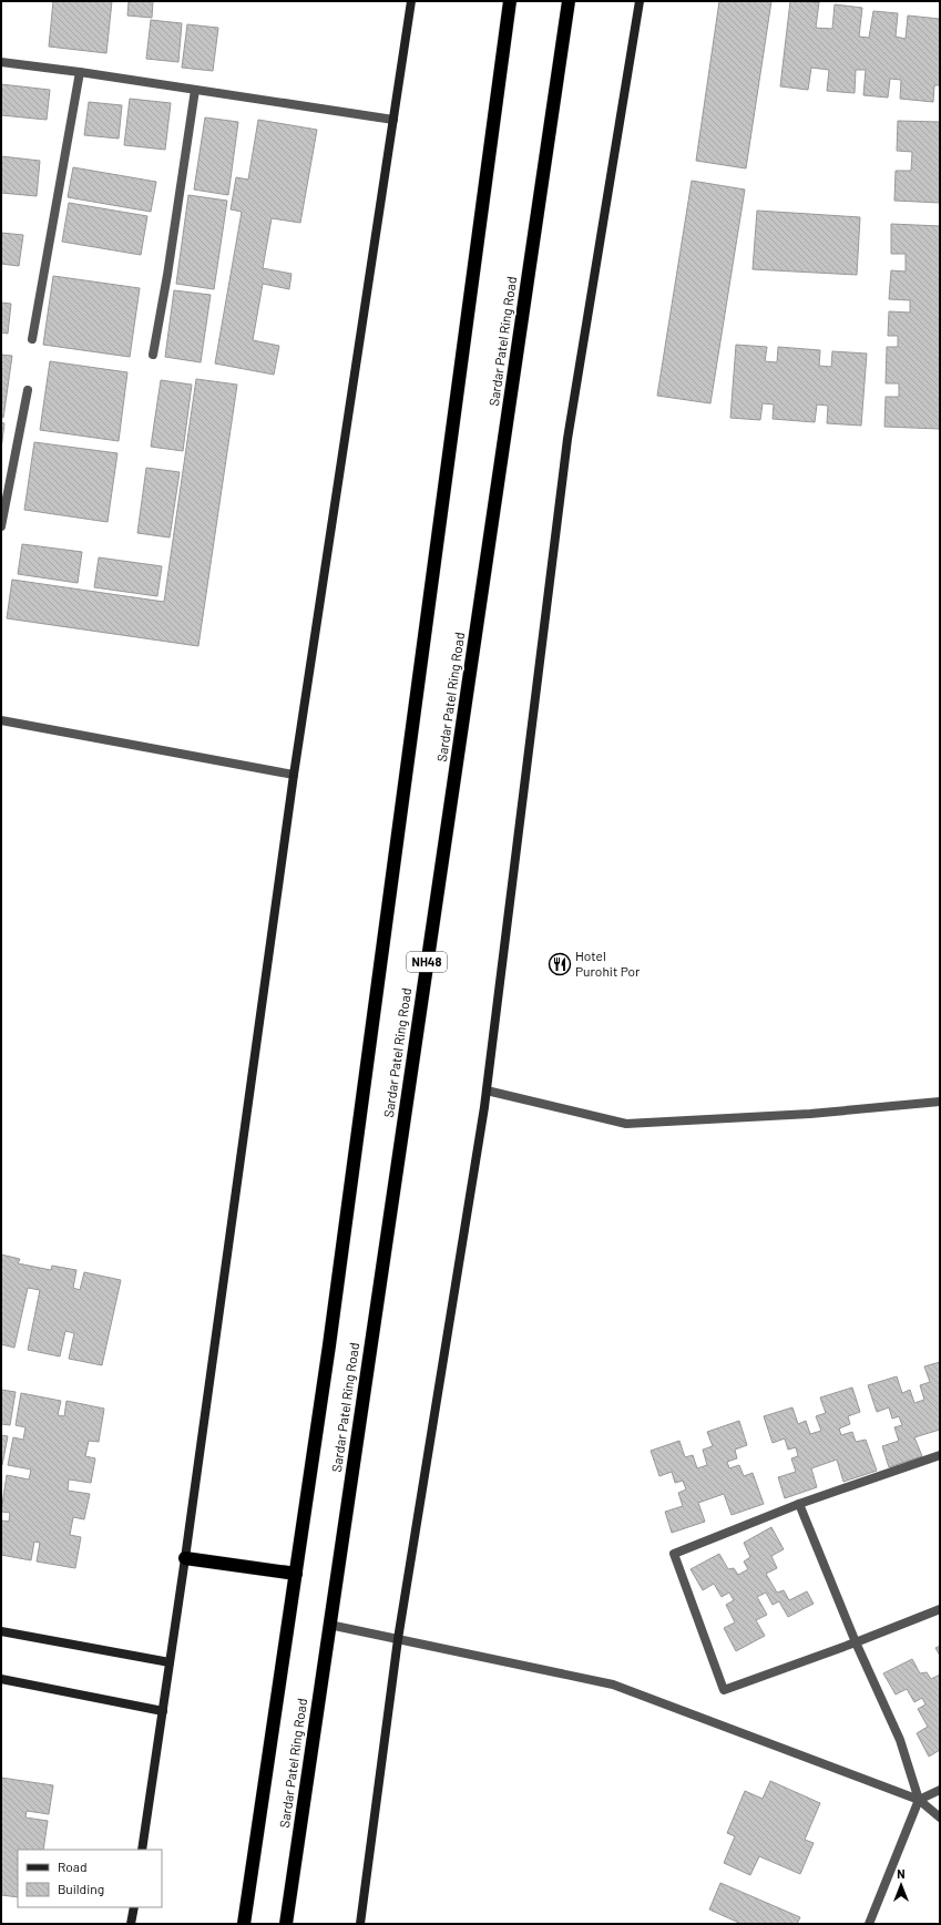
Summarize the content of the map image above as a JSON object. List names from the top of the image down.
{
  "streets": {
    "highway": ["Sardar Patel Ring Road", "NH48"]
  },
  "places": {
    "restaurant": ["Hotel Purohit Por"]
  },
  "legend": ["Road", "Building"],
  "north": "top"
}
